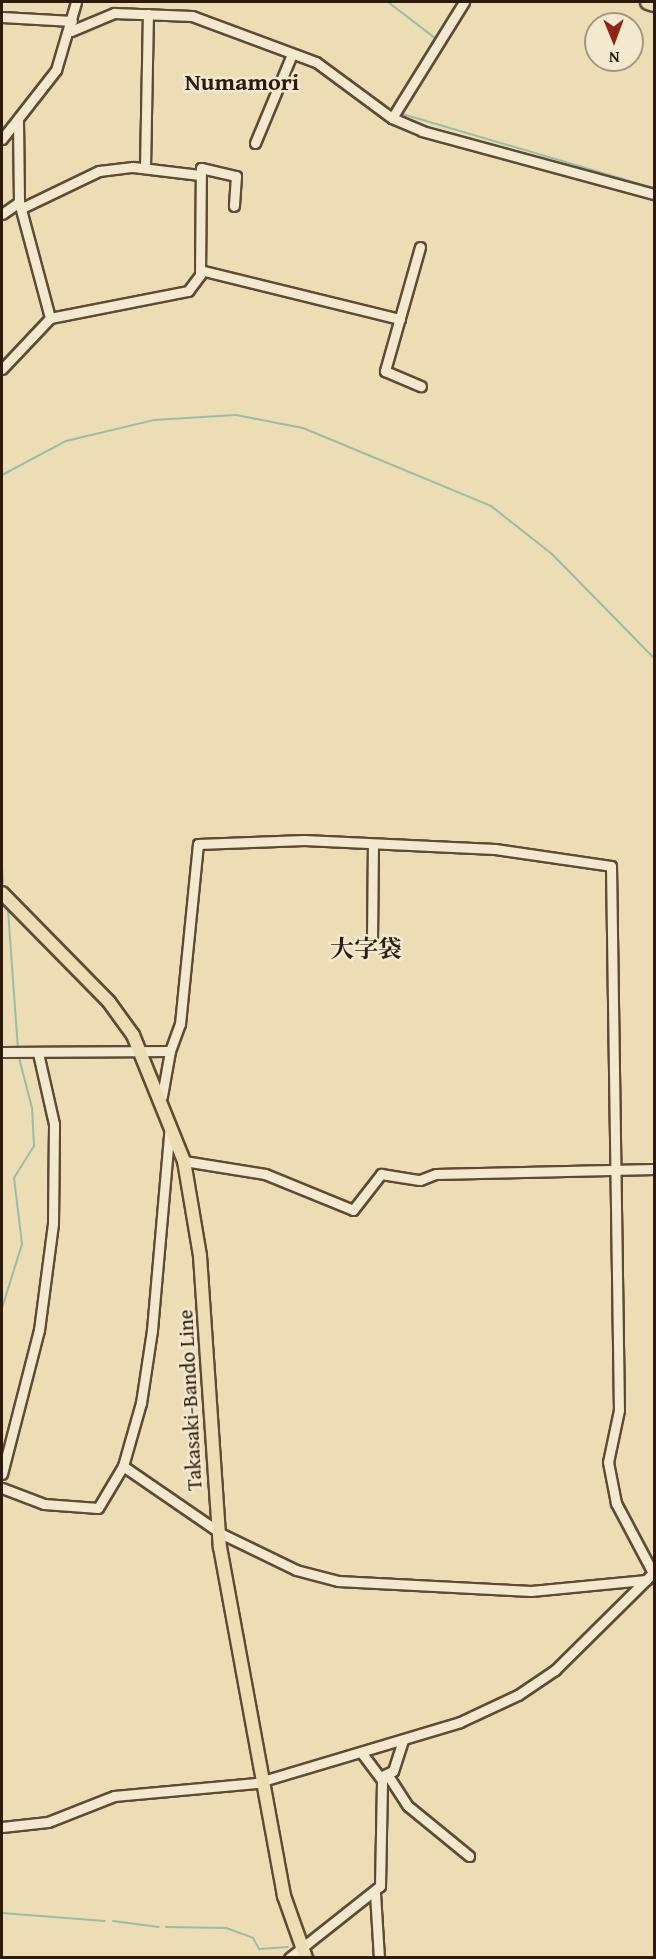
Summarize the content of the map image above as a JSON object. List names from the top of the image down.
{
  "streets": {
    "main road": ["Takasaki-Bando Line"]
  },
  "districts": ["Numamori", "大字袋"],
  "north": "bottom"
}
